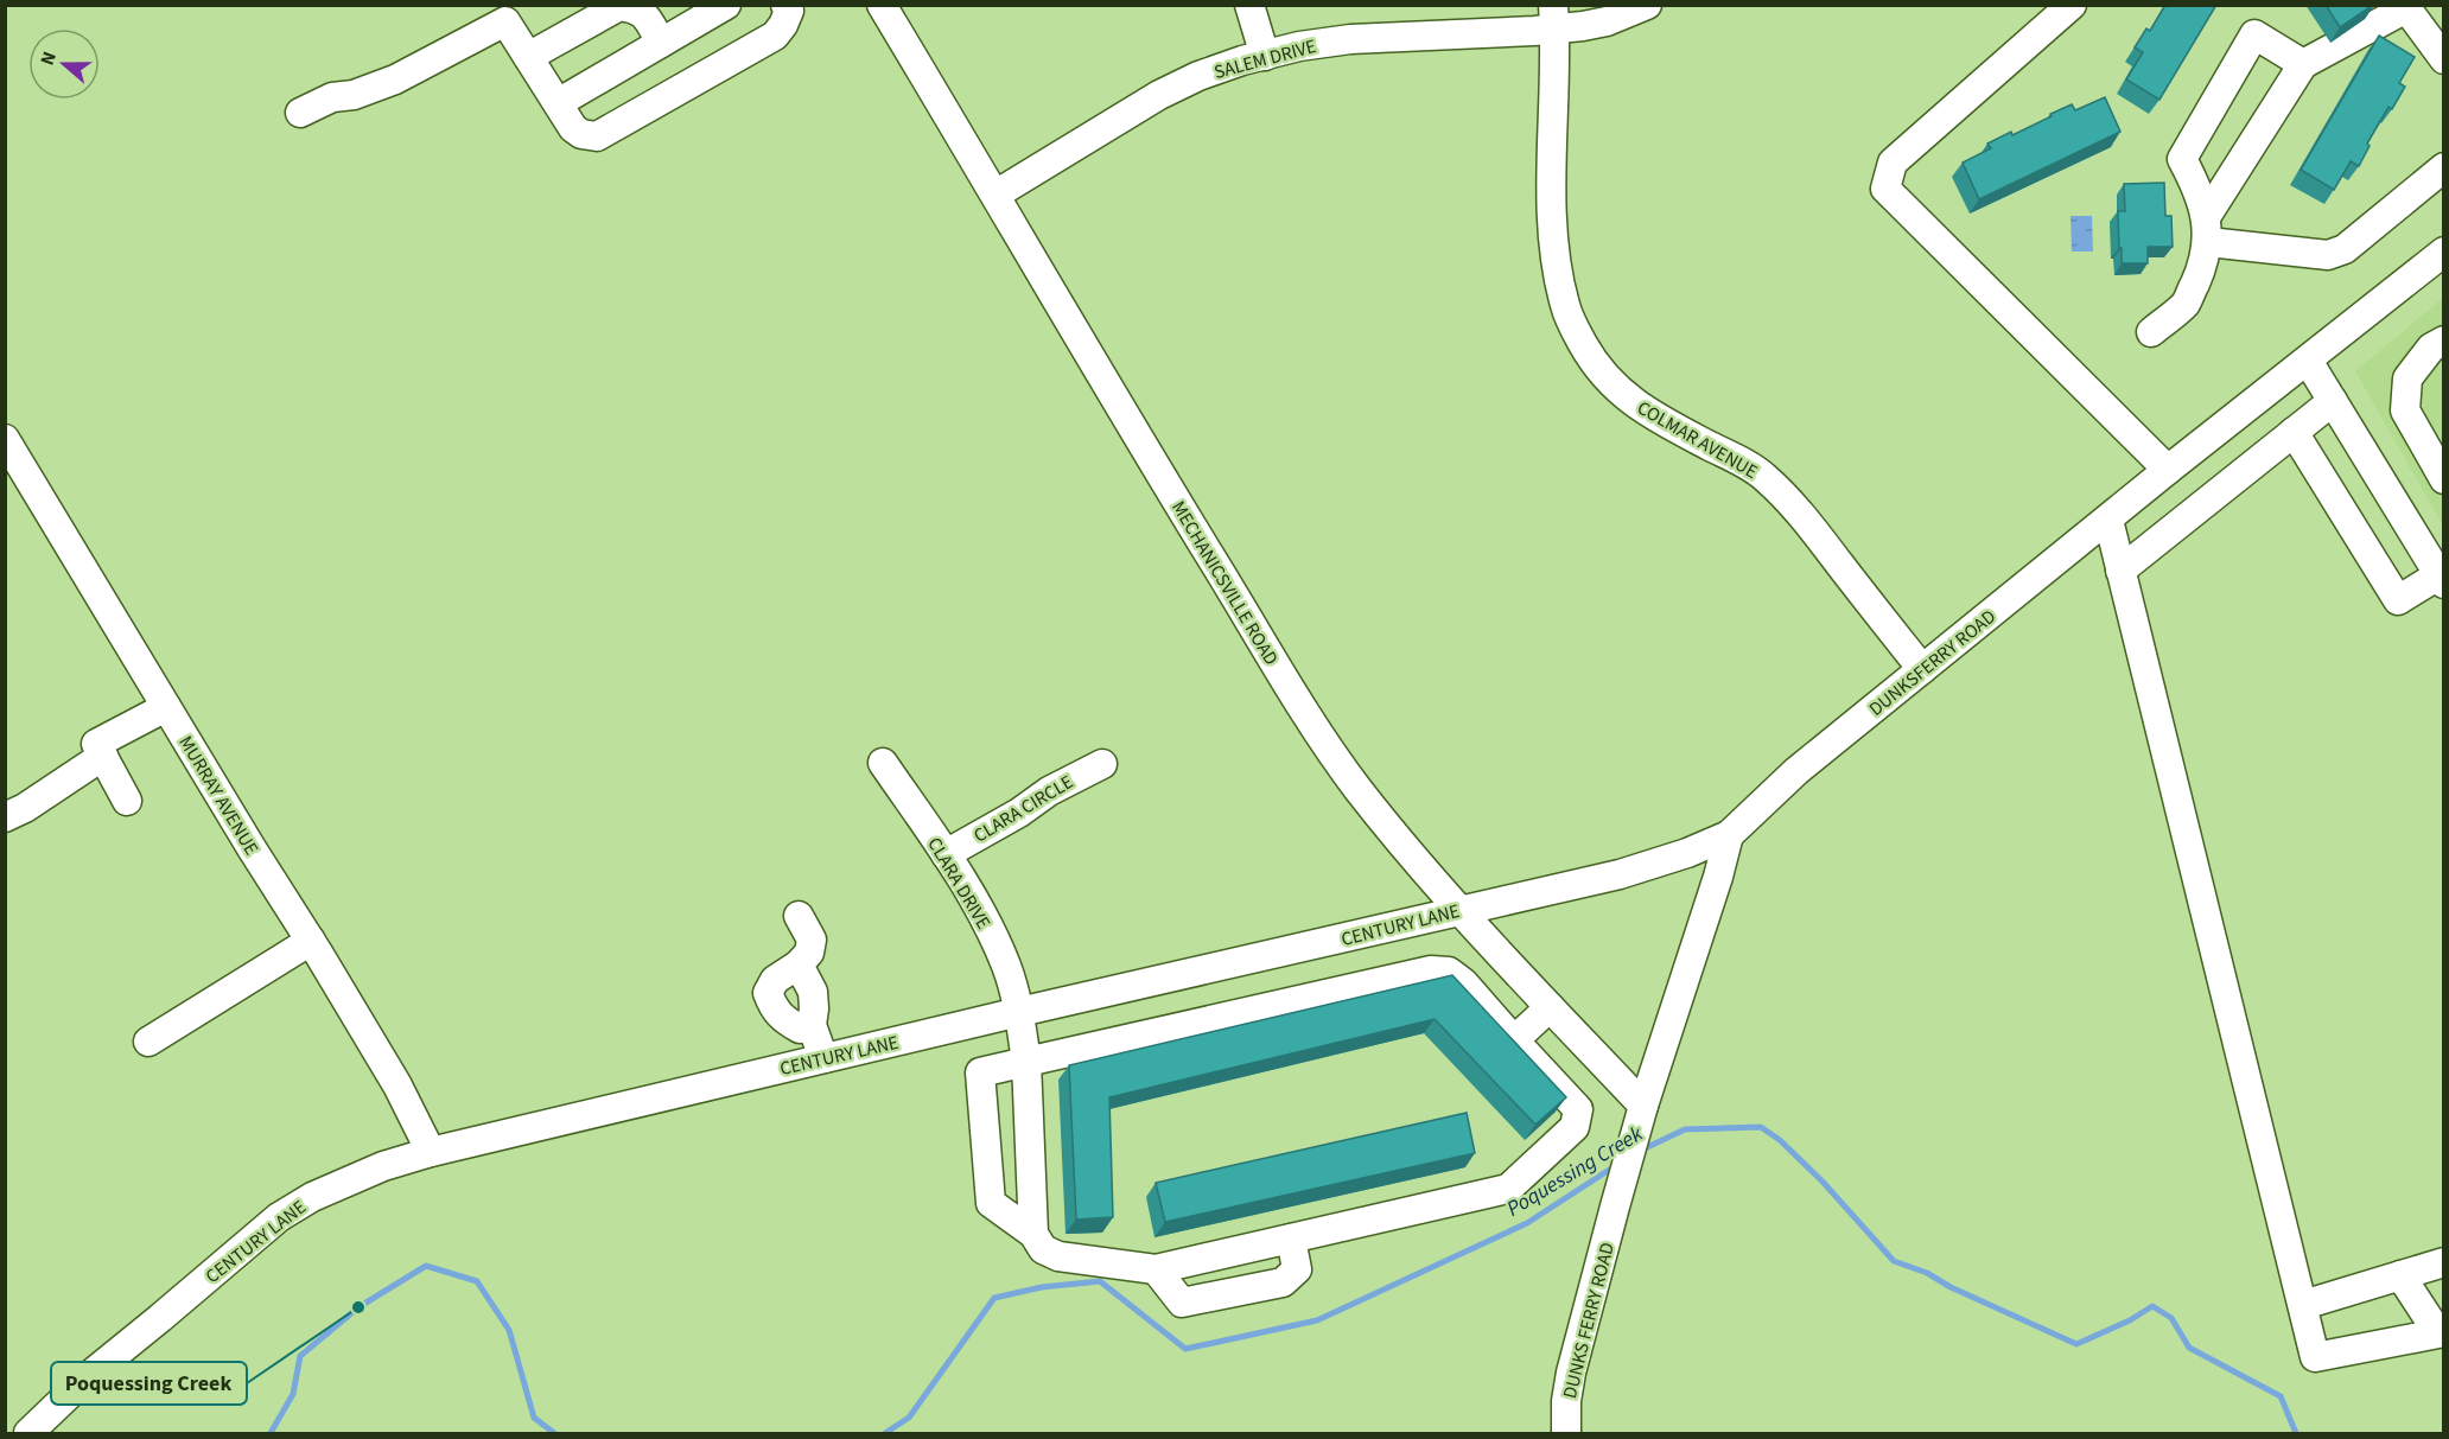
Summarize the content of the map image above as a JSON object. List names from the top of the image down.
{
  "streets": {
    "street": [
      "SALEM DRIVE",
      "COLMAR AVENUE",
      "MECHANICSVILLE ROAD",
      "DUNKSFERRY ROAD",
      "MURRAY AVENUE",
      "CLARA CIRCLE",
      "CLARA DRIVE",
      "CENTURY LANE",
      "DUNKS FERRY ROAD"
    ]
  },
  "crossings": [
    ["SALEM DRIVE", "COLMAR AVENUE"],
    ["SALEM DRIVE", "MECHANICSVILLE ROAD"],
    ["COLMAR AVENUE", "DUNKSFERRY ROAD"],
    ["MECHANICSVILLE ROAD", "CENTURY LANE"],
    ["MECHANICSVILLE ROAD", "DUNKS FERRY ROAD"],
    ["DUNKSFERRY ROAD", "CENTURY LANE"],
    ["MURRAY AVENUE", "CENTURY LANE"],
    ["CLARA CIRCLE", "CLARA DRIVE"],
    ["CLARA DRIVE", "CENTURY LANE"]
  ],
  "water": ["Poquessing Creek"],
  "places": ["Poquessing Creek"],
  "north": "left"
}
